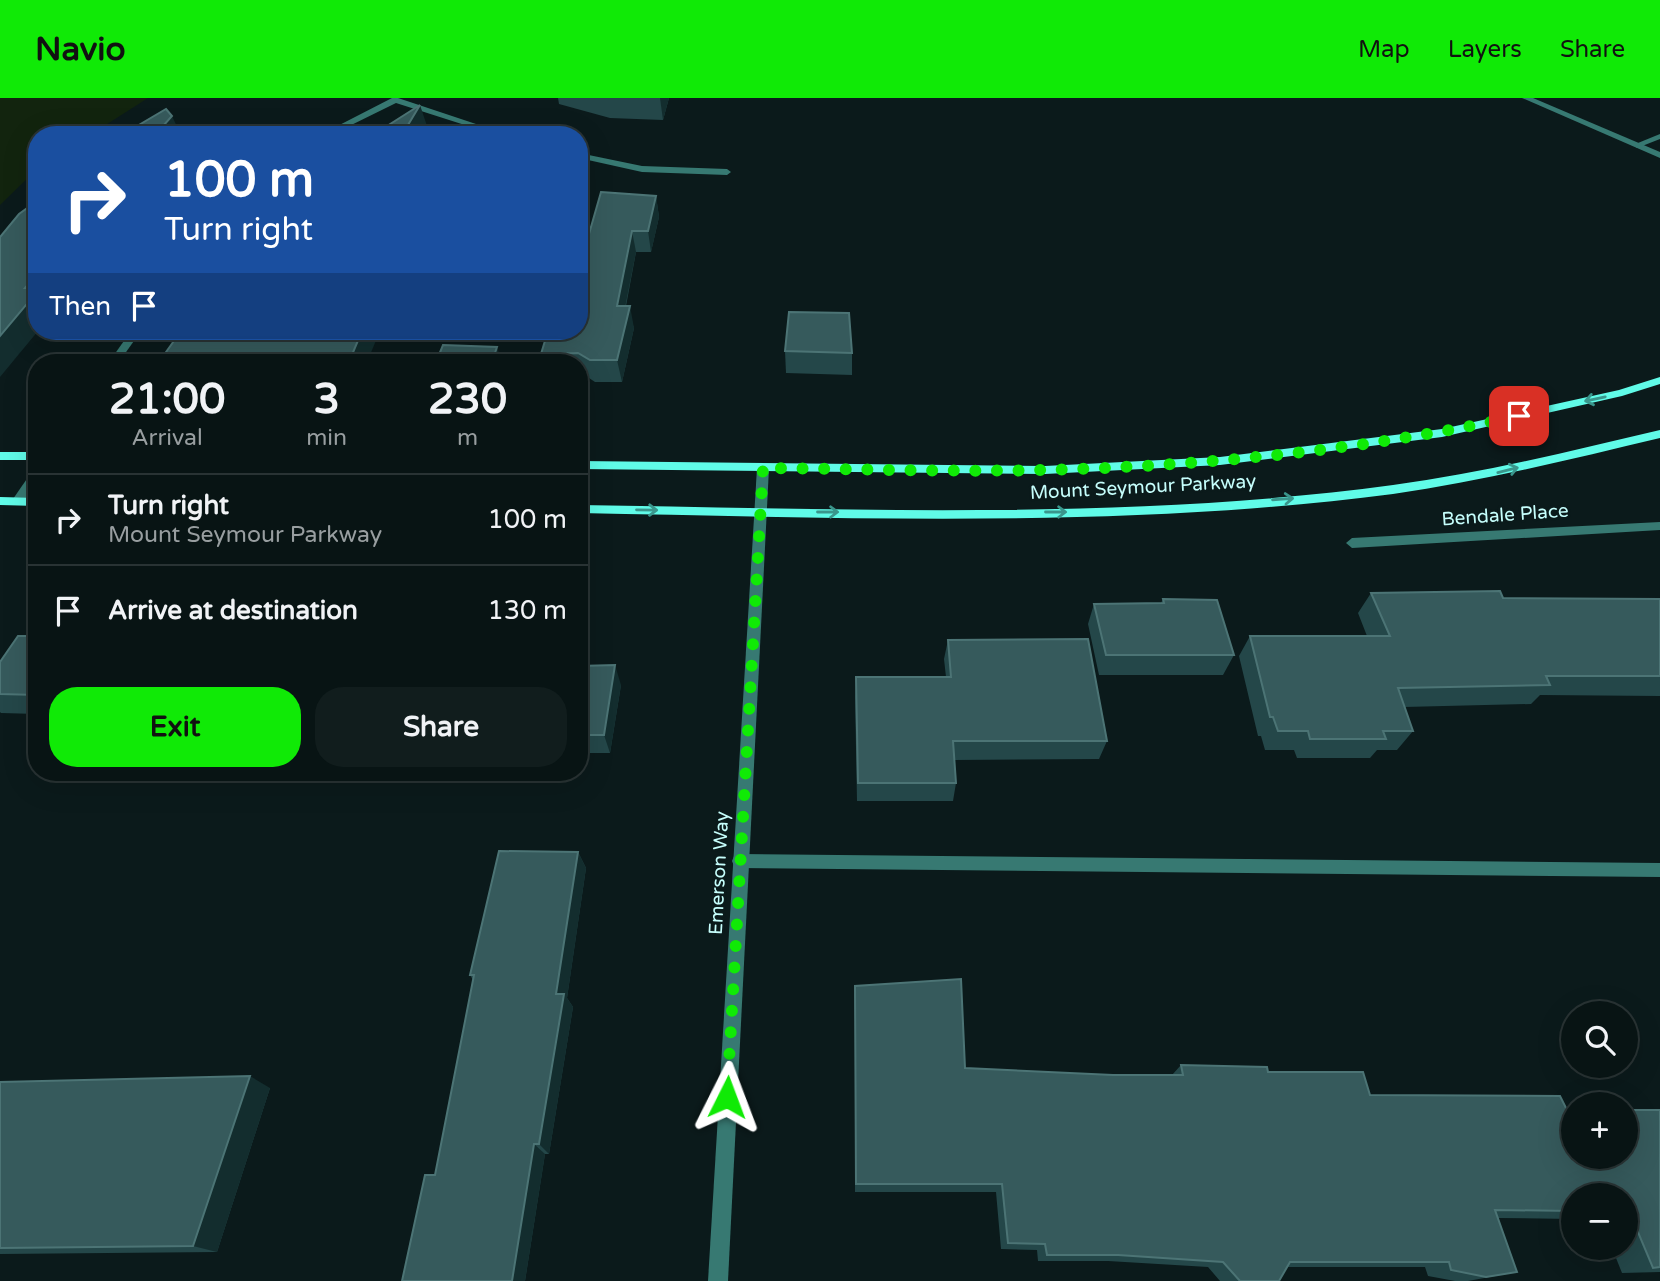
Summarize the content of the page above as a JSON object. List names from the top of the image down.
{
  "streets": {
    "main road": ["Mount Seymour Parkway"],
    "street": ["Bendale Place", "Emerson Way"]
  },
  "crossings": [
    ["Mount Seymour Parkway", "Emerson Way"]
  ],
  "page": {
    "header": "Navio",
    "nav": ["Map", "Layers", "Share"],
    "turn": ["100 m", "Turn right"],
    "then": "Then",
    "eta": [
      "21:00",
      "Arrival",
      "3",
      "min",
      "230",
      "m"
    ],
    "list": [
      {
        "name": "Turn right",
        "note": "Mount Seymour Parkway",
        "value": "100 m"
      },
      {
        "name": "Arrive at destination",
        "value": "130 m"
      }
    ],
    "buttons": ["Exit", "Share"],
    "map_buttons": ["+", "−"]
  }
}
